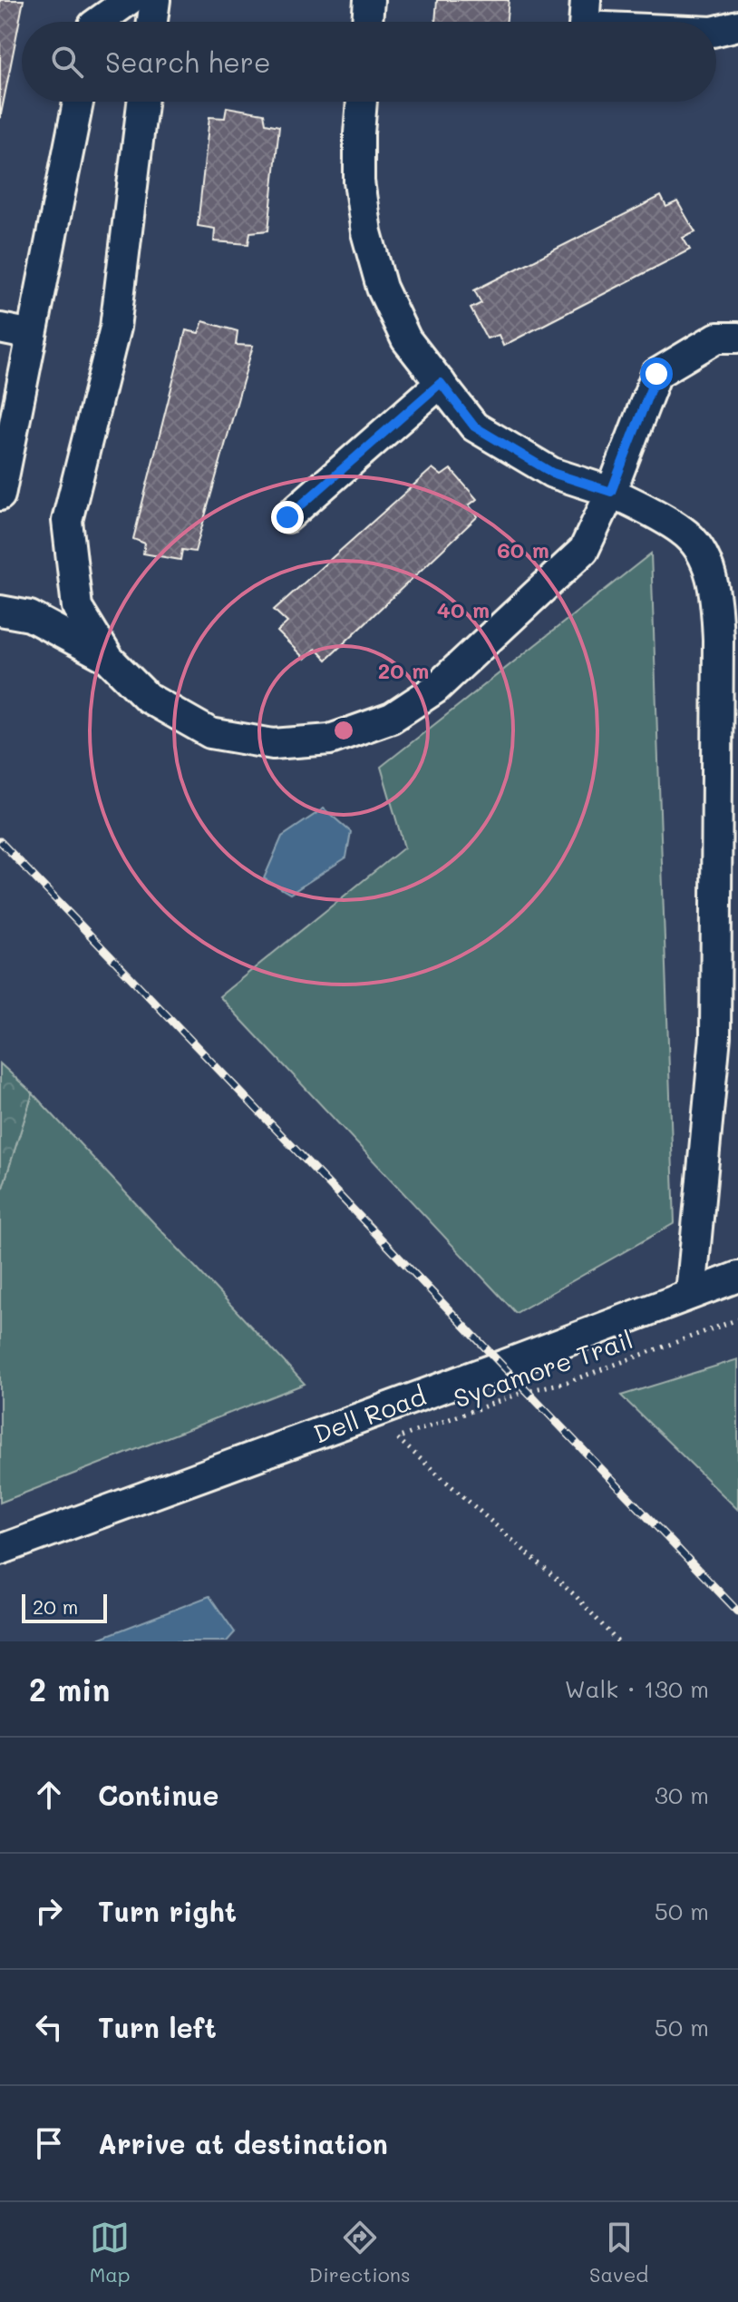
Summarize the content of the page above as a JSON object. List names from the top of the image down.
{
  "streets": {
    "street": ["Dell Road"],
    "path": ["Sycamore Trail"]
  },
  "scale_bar": "20 m",
  "page": {
    "search": "Search here",
    "scale": "20 m",
    "heading": ["2 min", "Walk · 130 m"],
    "list": [
      ["Continue", "30 m"],
      ["Turn right", "50 m"],
      ["Turn left", "50 m"],
      "Arrive at destination"
    ],
    "nav": ["Map", "Directions", "Saved"]
  },
  "rings": ["60 m", "40 m", "20 m"]
}
